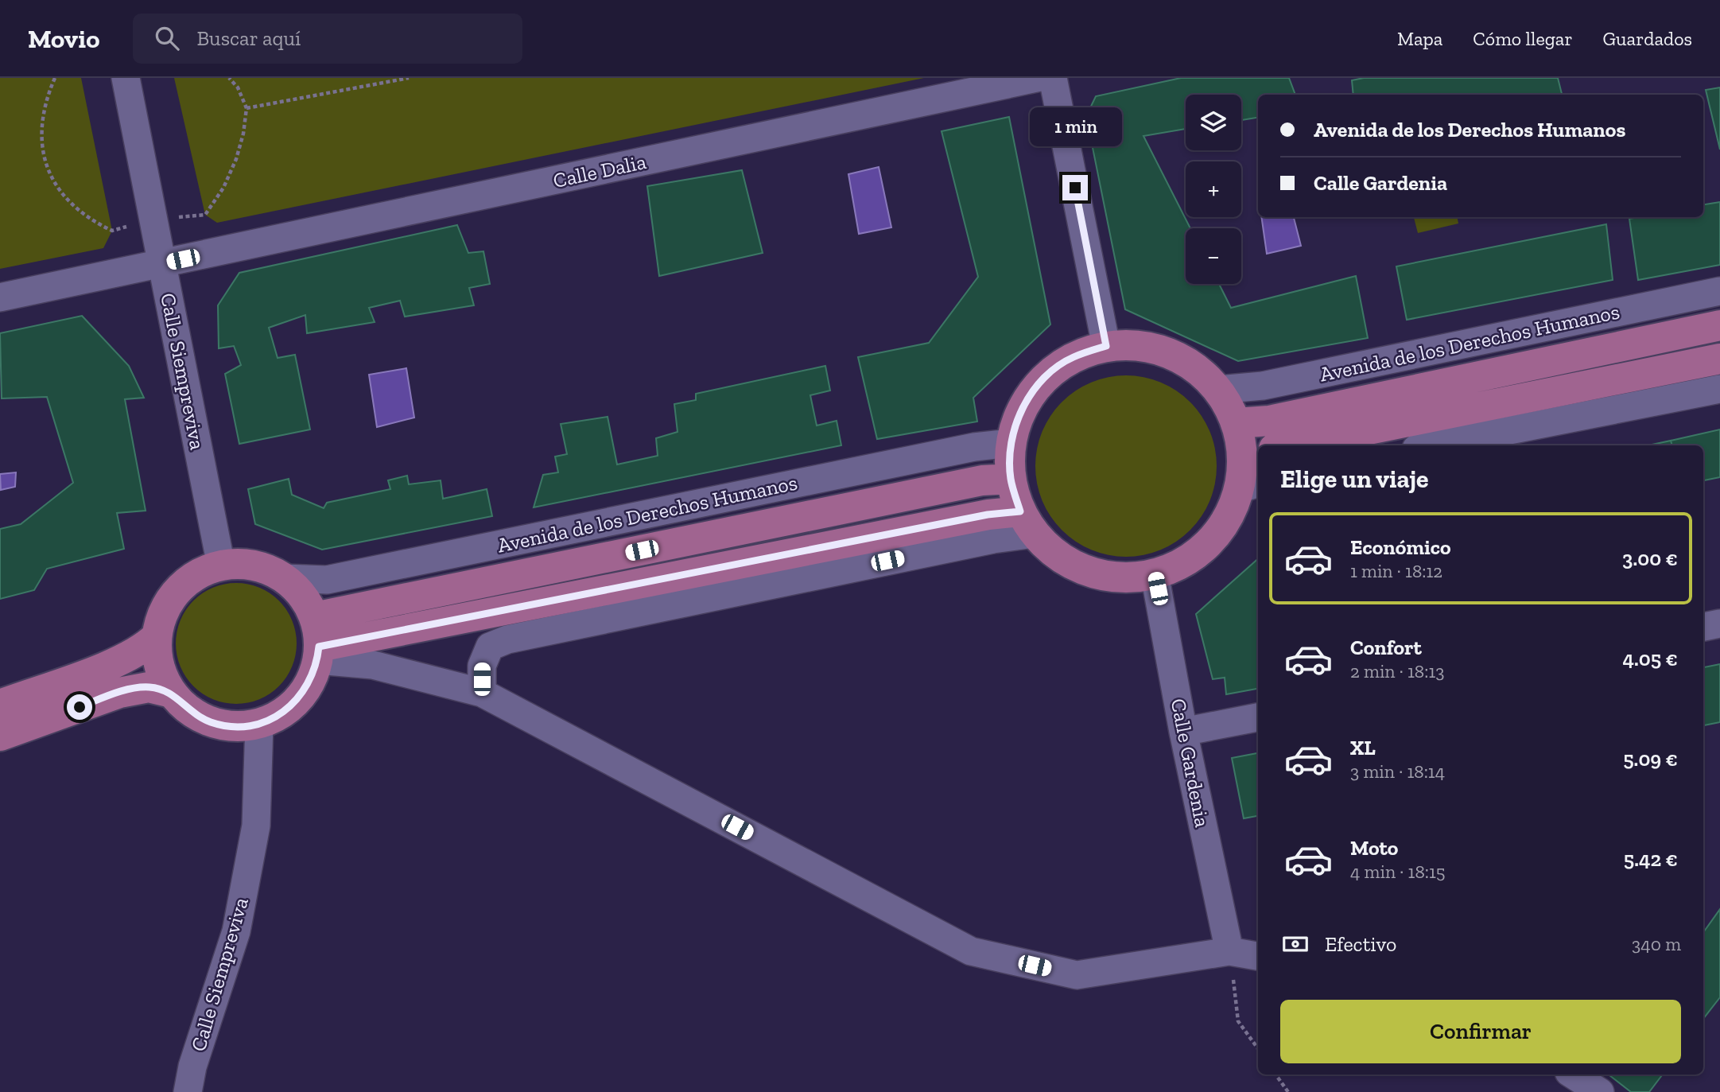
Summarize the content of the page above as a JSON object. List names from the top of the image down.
{
  "streets": {
    "main road": ["Avenida de los Derechos Humanos"],
    "street": ["Calle Dalia", "Calle Siempreviva", "Calle Gardenia"]
  },
  "crossings": [
    ["Calle Dalia", "Calle Siempreviva"],
    ["Avenida de los Derechos Humanos", "Calle Siempreviva"]
  ],
  "page": {
    "header": "Movio",
    "search": "Buscar aquí",
    "nav": ["Mapa", "Cómo llegar", "Guardados"],
    "map_buttons": ["+", "−"],
    "banner": ["Avenida de los Derechos Humanos", "Calle Gardenia"],
    "bubble": "1 min",
    "heading": "Elige un viaje",
    "list": [
      {
        "name": "Económico",
        "note": "1 min · 18:12",
        "value": "3.00 €"
      },
      {
        "name": "Confort",
        "note": "2 min · 18:13",
        "value": "4.05 €"
      },
      {
        "name": "XL",
        "note": "3 min · 18:14",
        "value": "5.09 €"
      },
      {
        "name": "Moto",
        "note": "4 min · 18:15",
        "value": "5.42 €"
      }
    ],
    "pay": ["Efectivo", "340 m"],
    "buttons": "Confirmar"
  }
}
